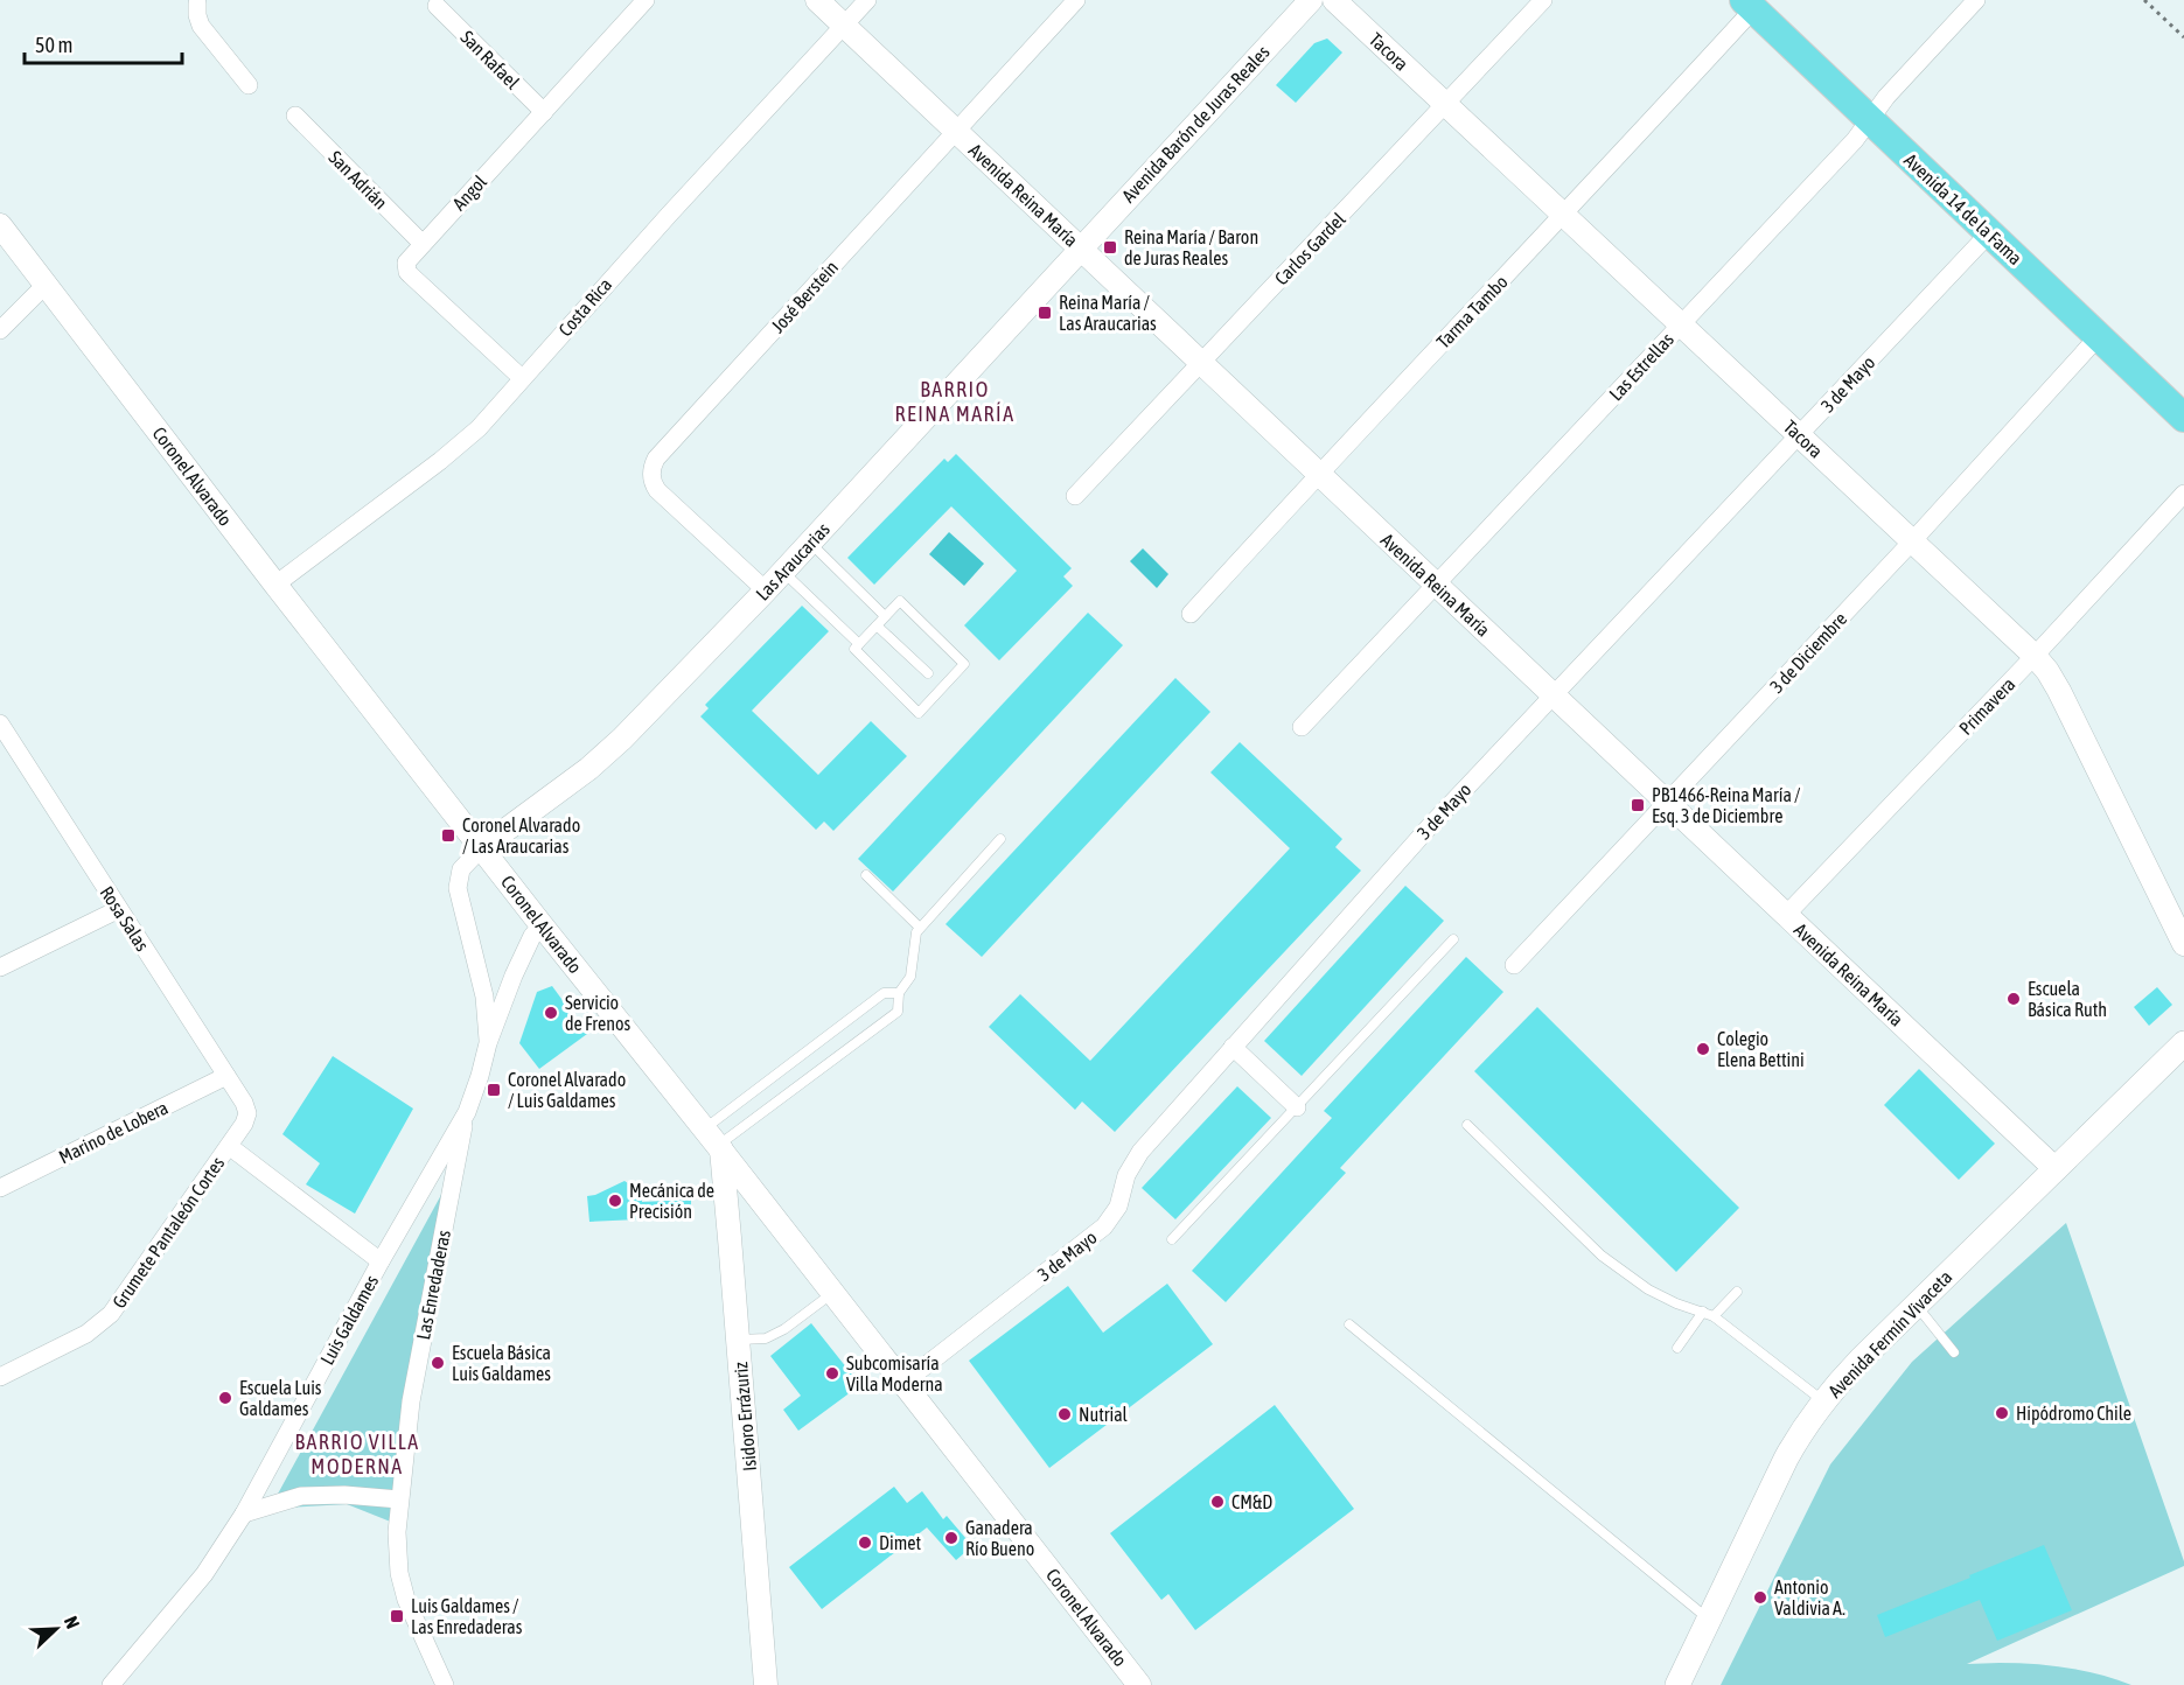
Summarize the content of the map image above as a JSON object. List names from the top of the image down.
{
  "streets": {
    "main road": ["Avenida 14 de la Fama", "Avenida Fermín Vivaceta"],
    "street": [
      "Tacora",
      "San Rafael",
      "Avenida Barón de Juras Reales",
      "San Adrián",
      "Angol",
      "Avenida Reina María",
      "Carlos Gardel",
      "José Berstein",
      "Costa Rica",
      "Tarma Tambo",
      "Las Estrellas",
      "3 de Mayo",
      "Coronel Alvarado",
      "Las Araucarias",
      "3 de Diciembre",
      "Primavera",
      "Rosa Salas",
      "Marino de Lobera",
      "Grumete Pantaleón Cortes",
      "Las Enredaderas",
      "Luis Galdames",
      "Isidoro Errázuriz"
    ]
  },
  "crossings": [
    ["Tacora", "Carlos Gardel"],
    ["Tacora", "Tarma Tambo"],
    ["Tacora", "Las Estrellas"],
    ["Tacora", "3 de Mayo"],
    ["Tacora", "3 de Diciembre"],
    ["Tacora", "Primavera"],
    ["San Rafael", "Angol"],
    ["Avenida Barón de Juras Reales", "Avenida Reina María"],
    ["Avenida Barón de Juras Reales", "Las Araucarias"],
    ["San Adrián", "Angol"],
    ["Angol", "Costa Rica"],
    ["Avenida Reina María", "Carlos Gardel"],
    ["Avenida Reina María", "José Berstein"],
    ["Avenida Reina María", "Costa Rica"],
    ["Avenida Reina María", "Tarma Tambo"],
    ["Avenida Reina María", "Las Estrellas"],
    ["Avenida Reina María", "3 de Mayo"],
    ["Avenida Reina María", "Las Araucarias"],
    ["Avenida Reina María", "3 de Diciembre"],
    ["Avenida Reina María", "Primavera"],
    ["Avenida Reina María", "Avenida Fermín Vivaceta"],
    ["Avenida 14 de la Fama", "Tarma Tambo"],
    ["Avenida 14 de la Fama", "Las Estrellas"],
    ["Avenida 14 de la Fama", "3 de Mayo"],
    ["Avenida 14 de la Fama", "3 de Diciembre"],
    ["José Berstein", "Las Araucarias"],
    ["Costa Rica", "Coronel Alvarado"],
    ["3 de Mayo", "Coronel Alvarado"],
    ["Coronel Alvarado", "Las Araucarias"],
    ["Coronel Alvarado", "Luis Galdames"],
    ["Coronel Alvarado", "Isidoro Errázuriz"],
    ["Las Araucarias", "Luis Galdames"],
    ["Rosa Salas", "Marino de Lobera"],
    ["Rosa Salas", "Grumete Pantaleón Cortes"],
    ["Las Enredaderas", "Luis Galdames"]
  ],
  "districts": ["BARRIO REINA MARÍA", "BARRIO VILLA MODERNA"],
  "places": {
    "transit": [
      "Reina María / Baron de Juras Reales",
      "Reina María / Las Araucarias",
      "PB1466-Reina María / Esq. 3 de Diciembre",
      "Coronel Alvarado / Las Araucarias",
      "Coronel Alvarado / Luis Galdames",
      "Luis Galdames / Las Enredaderas"
    ],
    "other": [
      "Escuela Básica Ruth",
      "Servicio de Frenos",
      "Colegio Elena Bettini",
      "Mecánica de Precisión",
      "Escuela Básica Luis Galdames",
      "Subcomisaría Villa Moderna",
      "Escuela Luis Galdames",
      "Hipódromo Chile",
      "Nutrial",
      "CM&D",
      "Ganadera Río Bueno",
      "Dimet",
      "Antonio Valdivia A."
    ]
  },
  "scale_bar": "50 m",
  "north": "top right"
}
